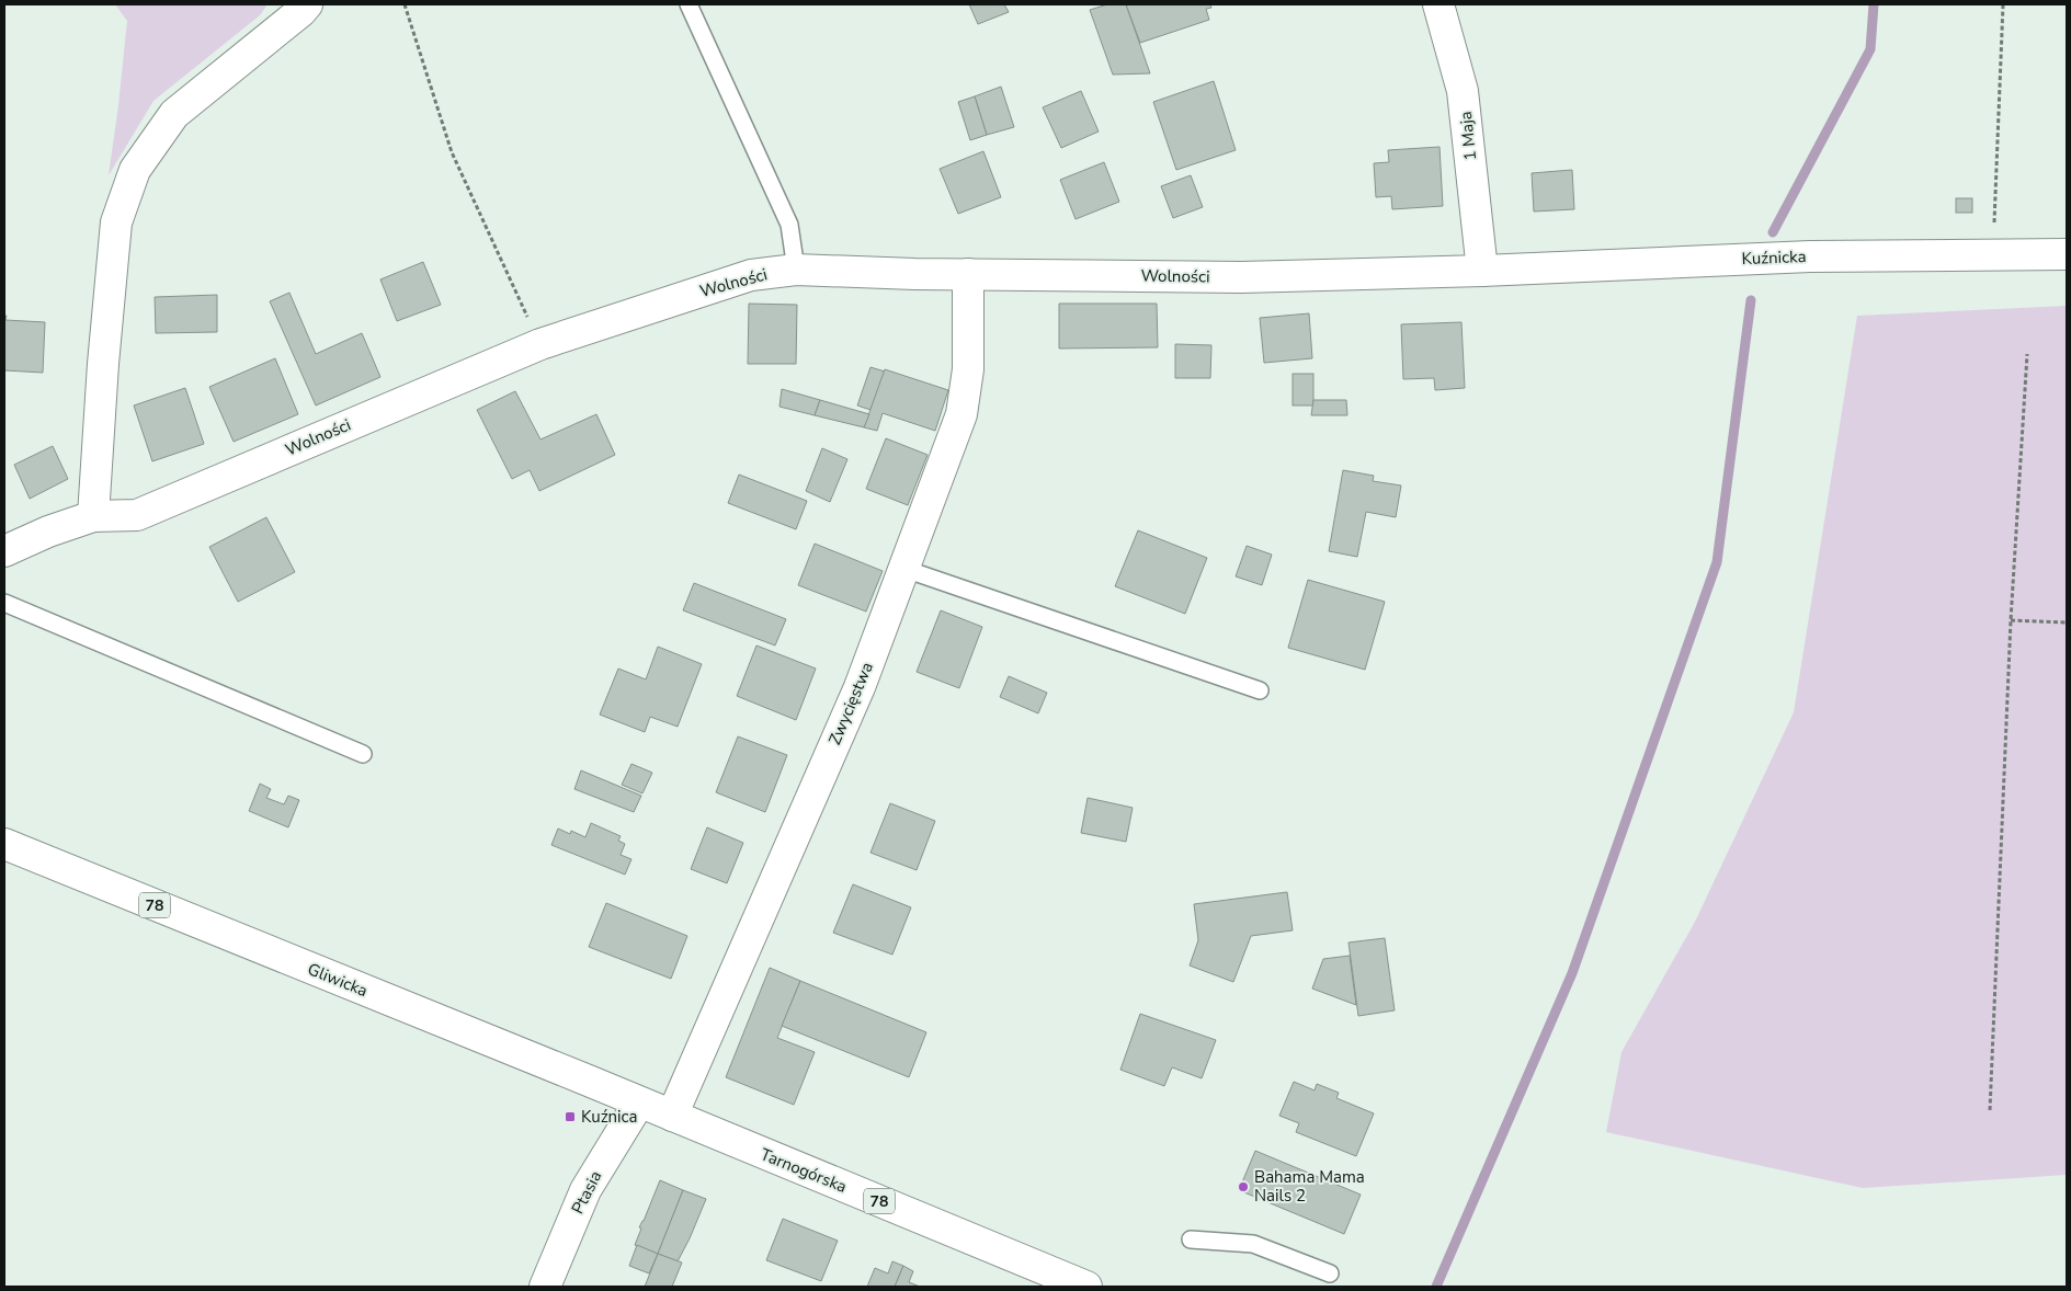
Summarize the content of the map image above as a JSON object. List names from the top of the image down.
{
  "streets": {
    "street": [
      "1 Maja",
      "Kuźnicka",
      "Wolności",
      "Zwycięstwa",
      "78",
      "Gliwicka",
      "Tarnogórska",
      "Ptasia"
    ]
  },
  "crossings": [
    ["1 Maja", "Kuźnicka"],
    ["1 Maja", "Wolności"],
    ["Kuźnicka", "Wolności"],
    ["Wolności", "Zwycięstwa"],
    ["Zwycięstwa", "Gliwicka"],
    ["Zwycięstwa", "Tarnogórska"],
    ["Gliwicka", "Tarnogórska"],
    ["Gliwicka", "Ptasia"]
  ],
  "places": {
    "transit": ["Kuźnica"],
    "other": ["Bahama Mama Nails 2"]
  }
}
